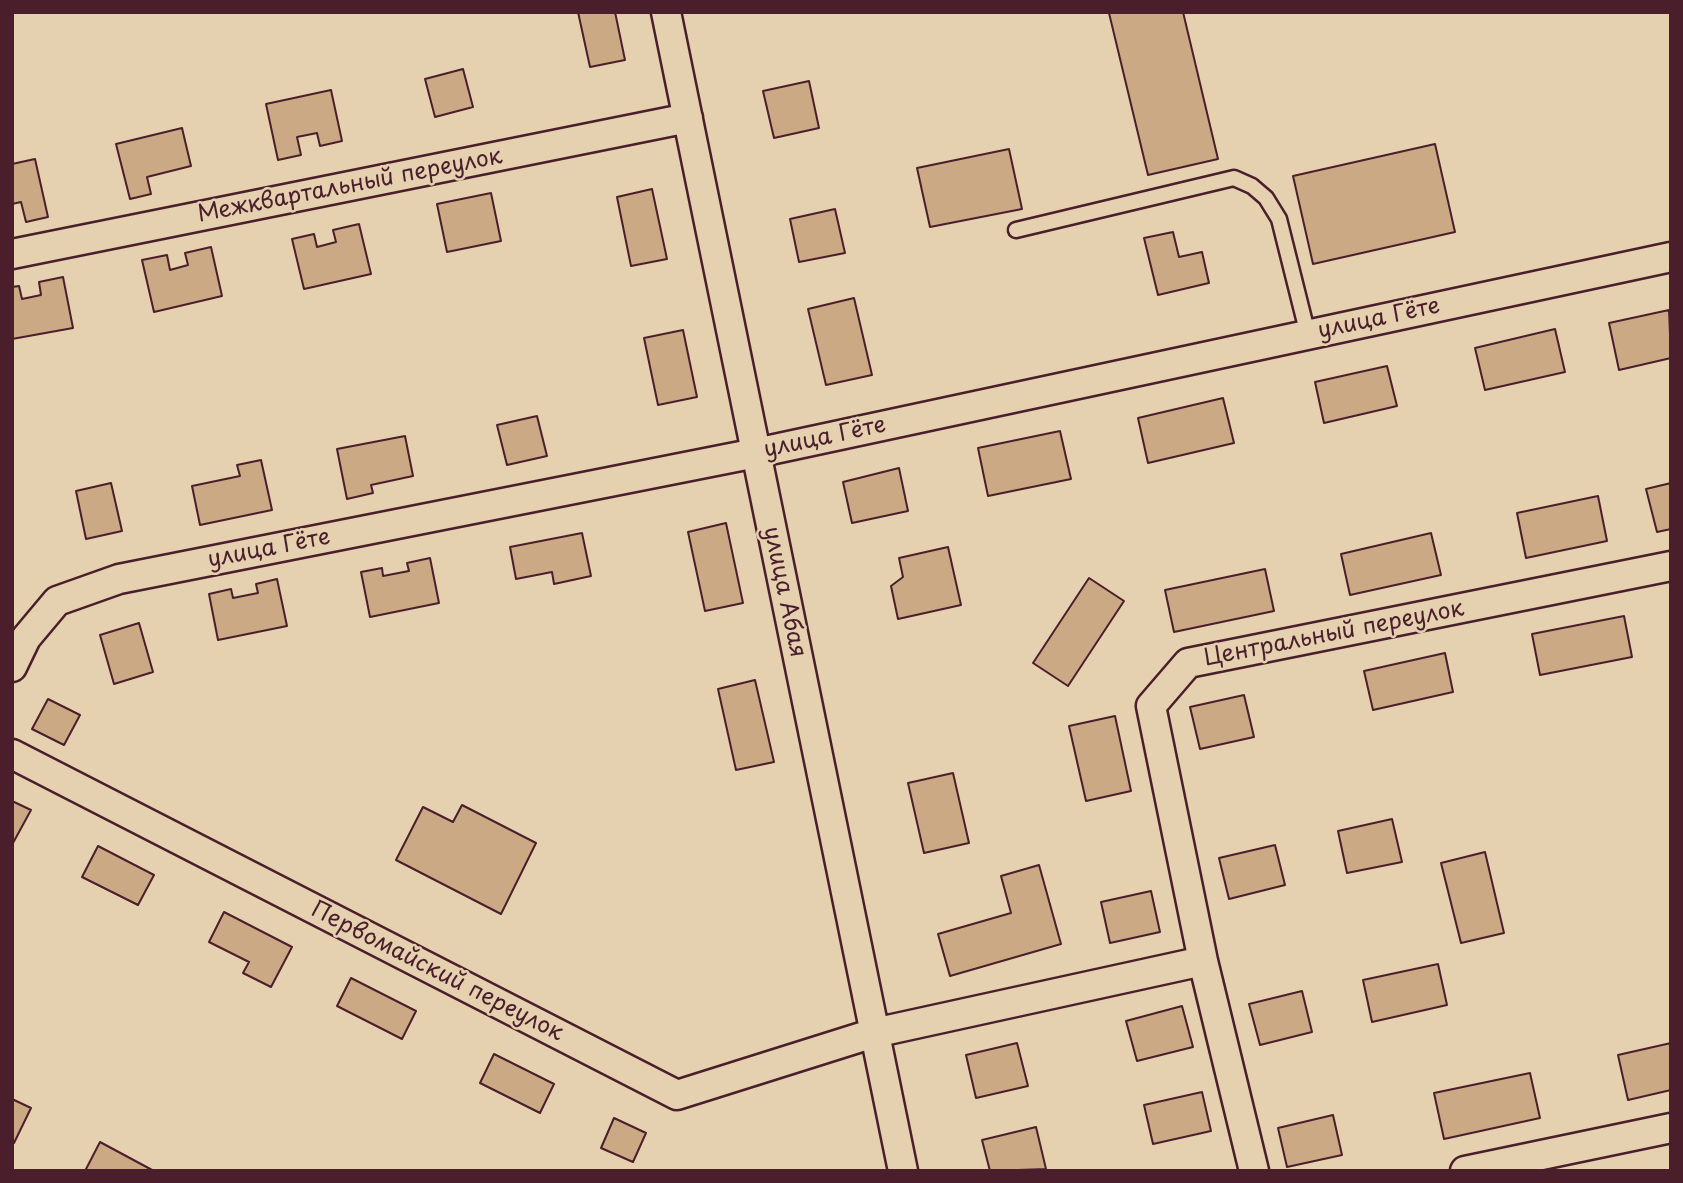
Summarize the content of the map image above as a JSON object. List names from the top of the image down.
{
  "streets": {
    "street": [
      "Межквартальный переулок",
      "улица Гёте",
      "улица Абая",
      "Центральный переулок",
      "Первомайский переулок"
    ]
  },
  "crossings": [
    ["Межквартальный переулок", "улица Абая"],
    ["улица Гёте", "улица Абая"],
    ["улица Абая", "Первомайский переулок"],
    ["Центральный переулок", "Первомайский переулок"]
  ]
}
